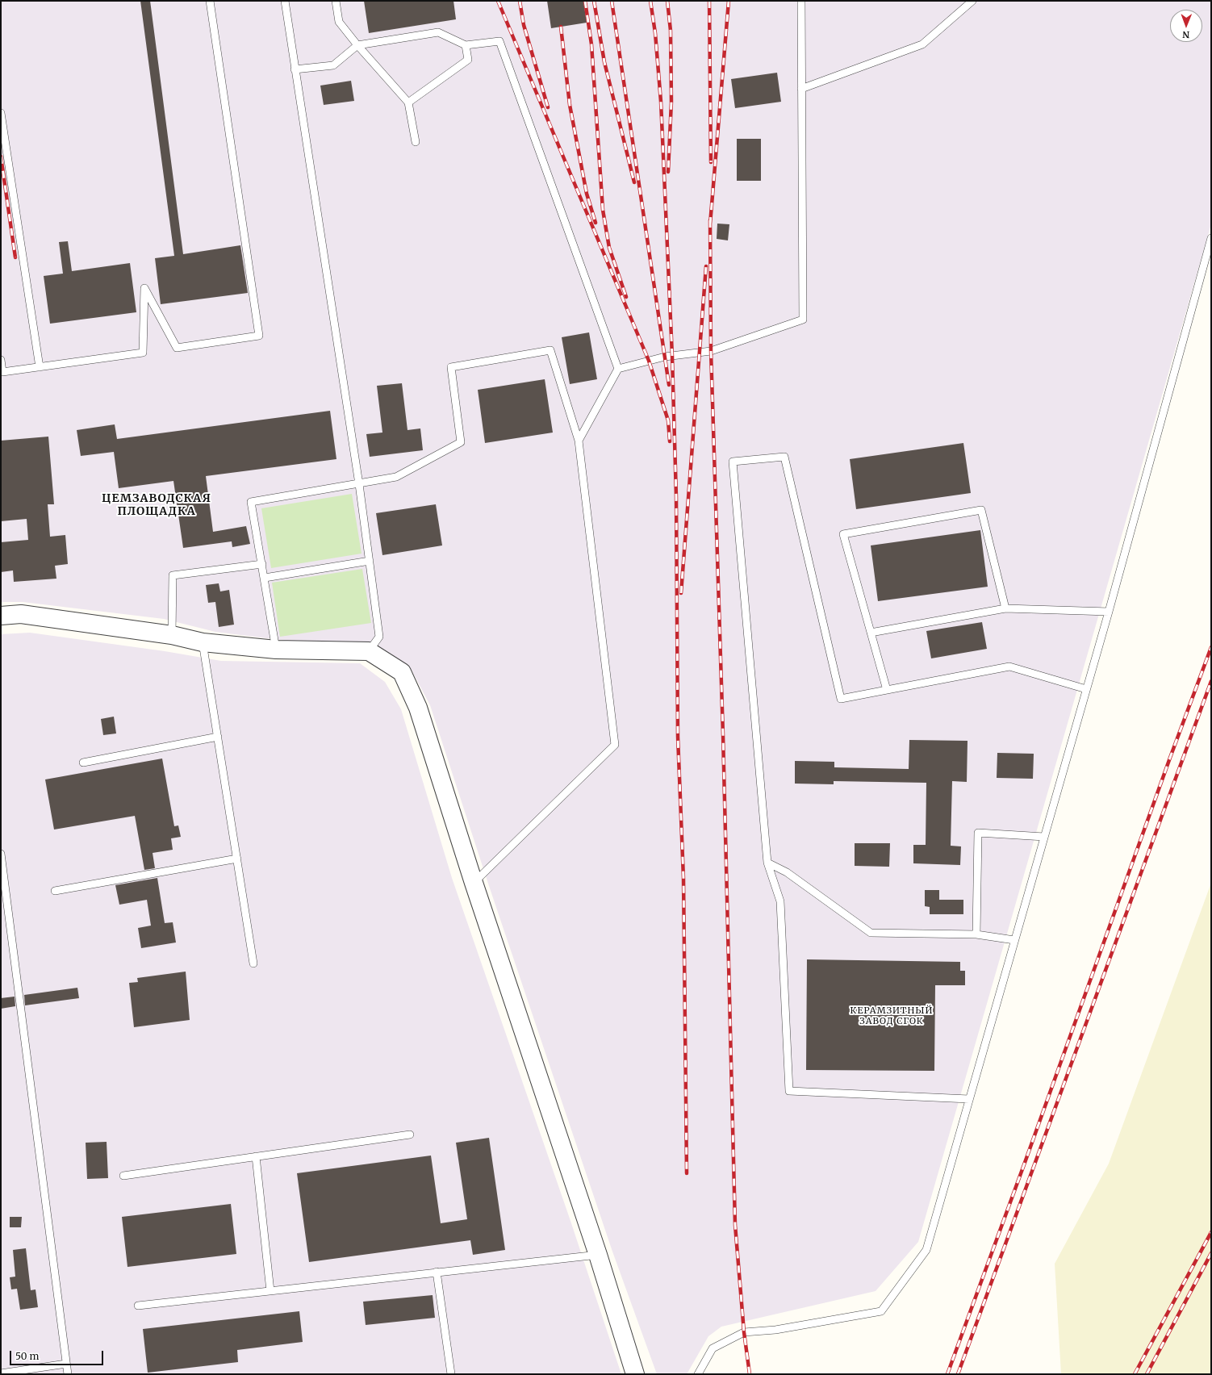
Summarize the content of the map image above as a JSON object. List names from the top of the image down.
{
  "districts": ["ЦЕМЗАВОДСКАЯ ПЛОЩАДКА", "КЕРАМЗИТНЫЙ ЗАВОД СГОК"],
  "scale_bar": "50 m",
  "north": "bottom"
}
